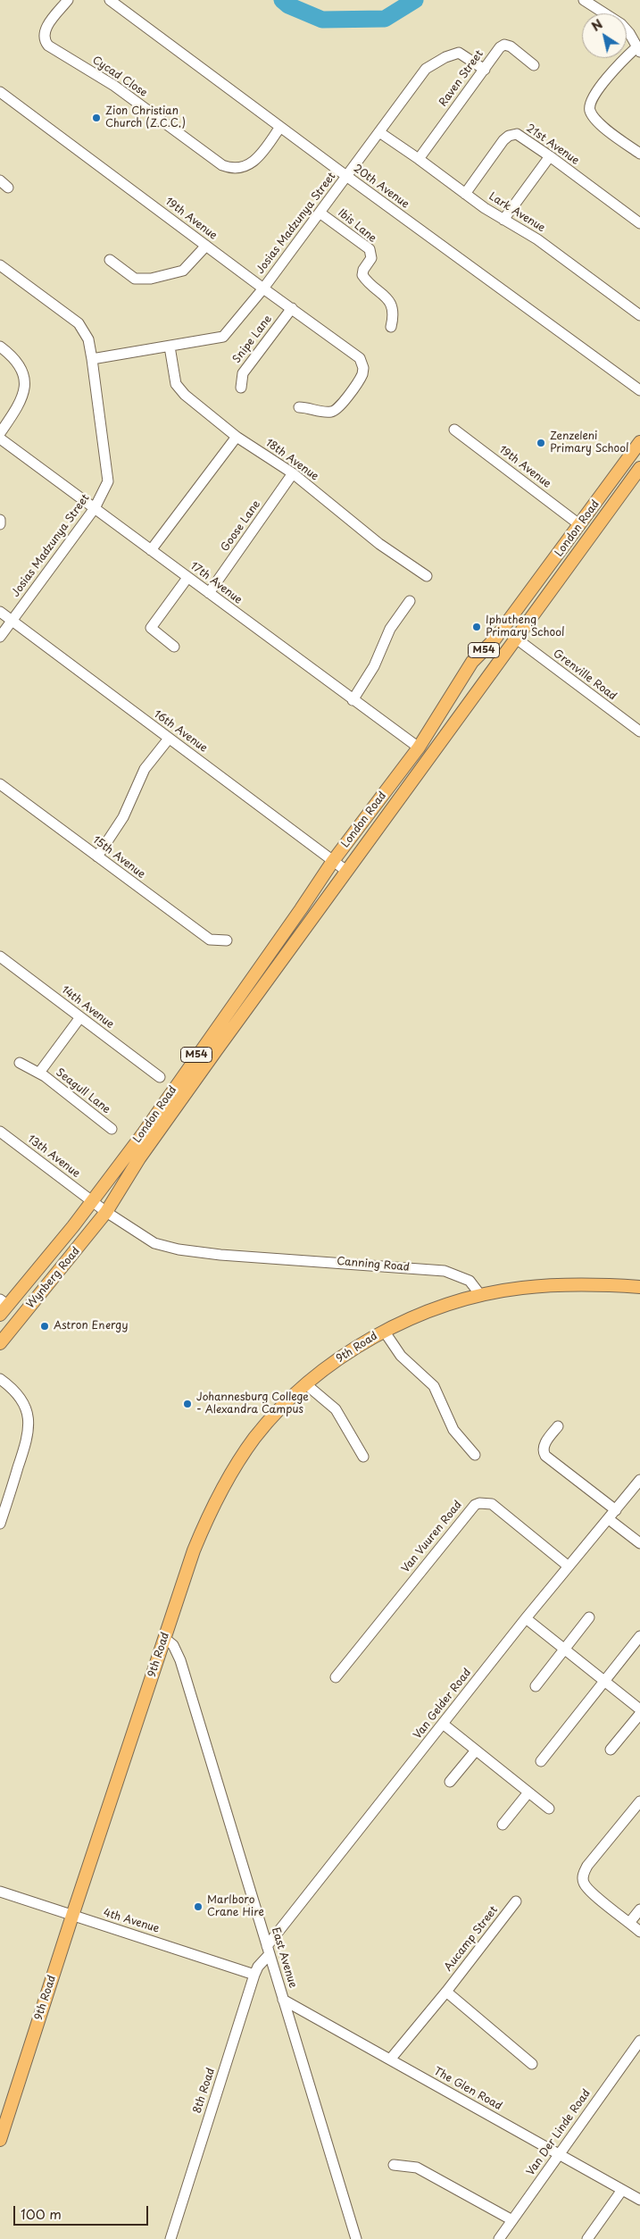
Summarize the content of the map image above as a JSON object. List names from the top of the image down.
{
  "streets": {
    "main road": [
      "London Road",
      "M54",
      "Wynberg Road",
      "9th Road"
    ],
    "street": [
      "Cycad Close",
      "Raven Street",
      "21st Avenue",
      "20th Avenue",
      "Lark Avenue",
      "19th Avenue",
      "Josias Madzunya Street",
      "Ibis Lane",
      "Snipe Lane",
      "18th Avenue",
      "Goose Lane",
      "17th Avenue",
      "Grenville Road",
      "16th Avenue",
      "15th Avenue",
      "14th Avenue",
      "Seagull Lane",
      "13th Avenue",
      "Canning Road",
      "Van Vuuren Road",
      "Van Gelder Road",
      "4th Avenue",
      "Aucamp Street",
      "East Avenue",
      "The Glen Road",
      "8th Road",
      "Van Der Linde Road"
    ]
  },
  "crossings": [
    ["Cycad Close", "20th Avenue"],
    ["Raven Street", "Lark Avenue"],
    ["Raven Street", "Josias Madzunya Street"],
    ["21st Avenue", "Lark Avenue"],
    ["20th Avenue", "Josias Madzunya Street"],
    ["Lark Avenue", "Josias Madzunya Street"],
    ["19th Avenue", "Josias Madzunya Street"],
    ["19th Avenue", "Snipe Lane"],
    ["19th Avenue", "London Road"],
    ["Josias Madzunya Street", "Ibis Lane"],
    ["Josias Madzunya Street", "18th Avenue"],
    ["Josias Madzunya Street", "17th Avenue"],
    ["Josias Madzunya Street", "16th Avenue"],
    ["18th Avenue", "Goose Lane"],
    ["Goose Lane", "17th Avenue"],
    ["London Road", "17th Avenue"],
    ["London Road", "Grenville Road"],
    ["London Road", "16th Avenue"],
    ["London Road", "13th Avenue"],
    ["London Road", "Canning Road"],
    ["London Road", "Wynberg Road"],
    ["14th Avenue", "Seagull Lane"],
    ["13th Avenue", "Canning Road"],
    ["13th Avenue", "Wynberg Road"],
    ["Canning Road", "Wynberg Road"],
    ["Canning Road", "9th Road"],
    ["9th Road", "4th Avenue"],
    ["9th Road", "East Avenue"],
    ["Van Vuuren Road", "Van Gelder Road"],
    ["Van Gelder Road", "East Avenue"],
    ["Van Gelder Road", "8th Road"],
    ["4th Avenue", "8th Road"],
    ["Aucamp Street", "The Glen Road"],
    ["East Avenue", "The Glen Road"],
    ["East Avenue", "8th Road"],
    ["The Glen Road", "Van Der Linde Road"]
  ],
  "places": [
    "Zion Christian Church (Z.C.C.)",
    "Zenzeleni Primary School",
    "Iphutheng Primary School",
    "Astron Energy",
    "Johannesburg College - Alexandra Campus",
    "Marlboro Crane Hire"
  ],
  "scale_bar": "100 m",
  "north": "top left"
}
